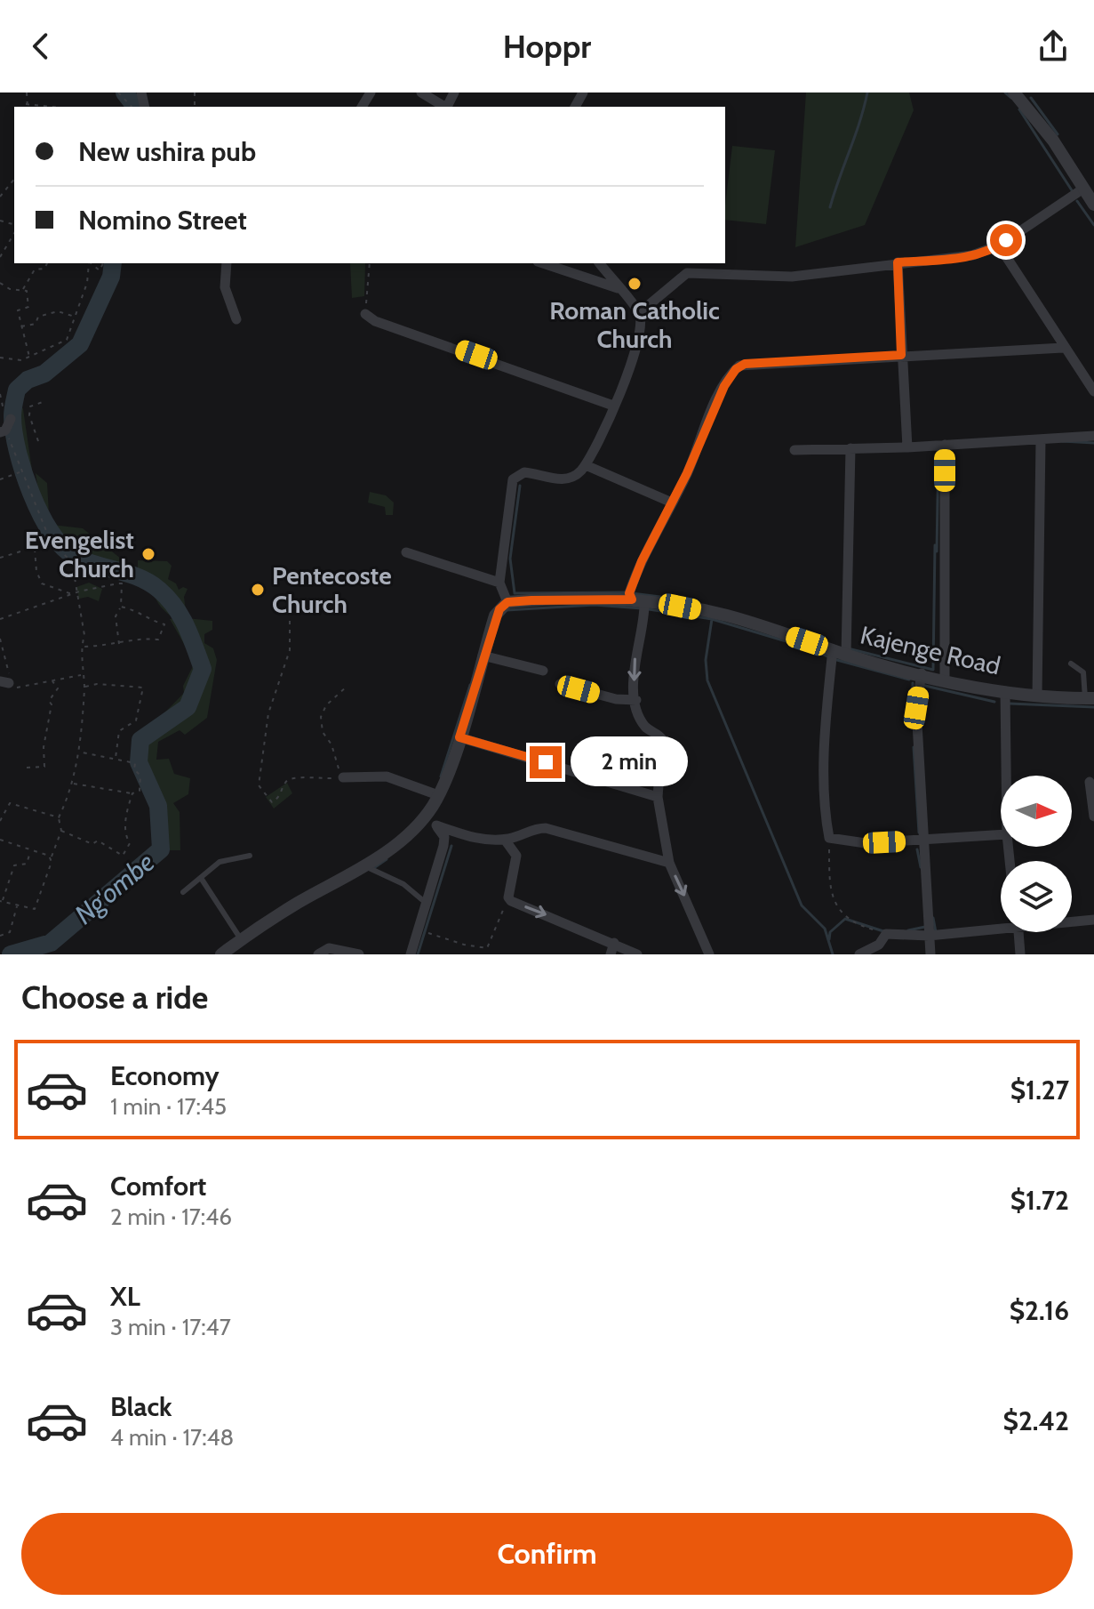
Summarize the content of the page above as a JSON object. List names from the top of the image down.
{
  "streets": {
    "street": ["Kajenge Road"]
  },
  "water": ["Ng'ombe"],
  "places": ["Roman Catholic Church", "Evengelist Church", "Pentecoste Church"],
  "north": "right",
  "page": {
    "header": "Hoppr",
    "banner": ["New ushira pub", "Nomino Street"],
    "bubble": "2 min",
    "heading": "Choose a ride",
    "list": [
      {
        "name": "Economy",
        "note": "1 min · 17:45",
        "value": "$1.27"
      },
      {
        "name": "Comfort",
        "note": "2 min · 17:46",
        "value": "$1.72"
      },
      {
        "name": "XL",
        "note": "3 min · 17:47",
        "value": "$2.16"
      },
      {
        "name": "Black",
        "note": "4 min · 17:48",
        "value": "$2.42"
      }
    ],
    "buttons": "Confirm"
  }
}
